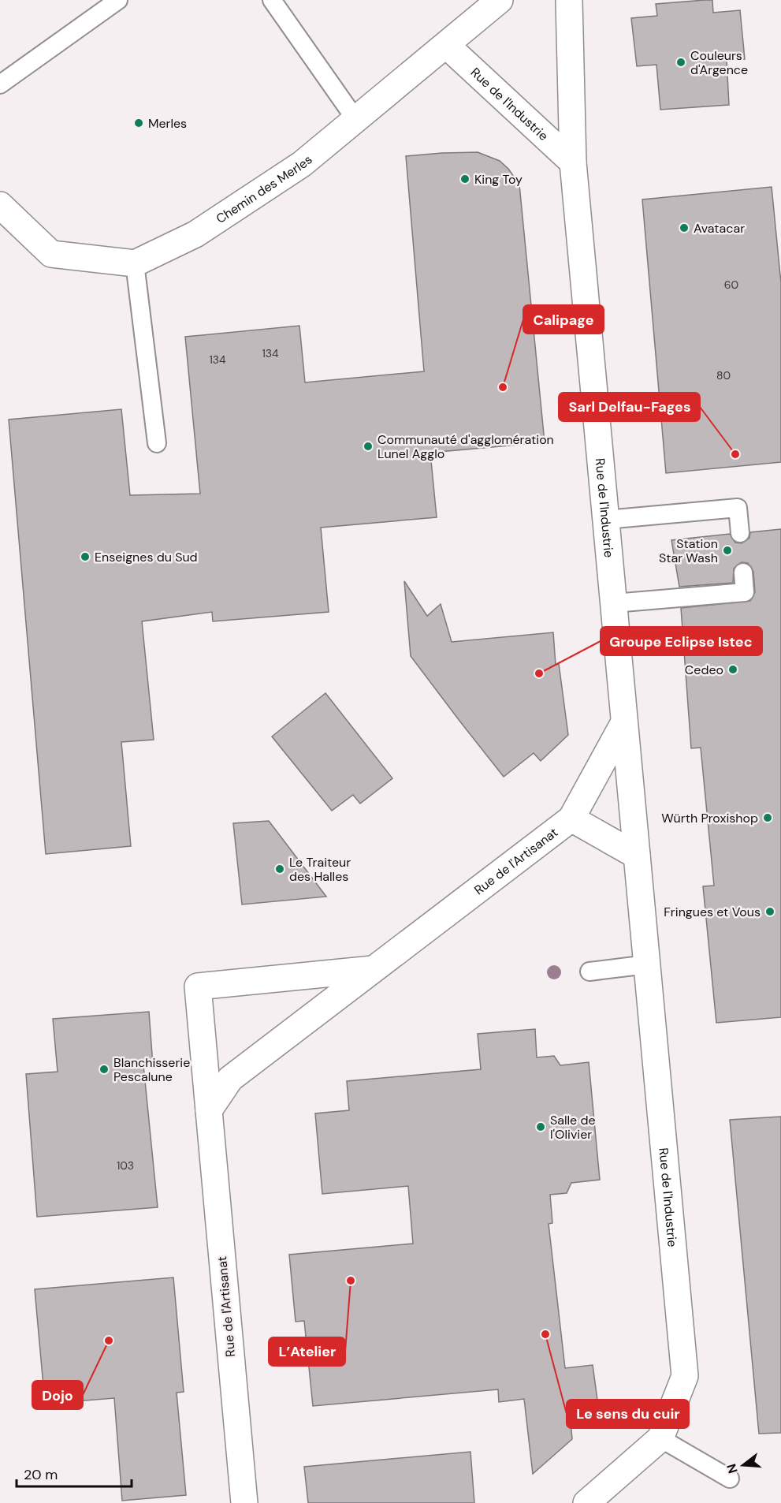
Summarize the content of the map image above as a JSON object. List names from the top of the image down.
{
  "streets": {
    "street": ["Rue de l'Industrie", "Chemin des Merles", "Rue de l'Artisanat"]
  },
  "crossings": [
    ["Rue de l'Industrie", "Chemin des Merles"],
    ["Rue de l'Industrie", "Rue de l'Artisanat"]
  ],
  "places": [
    "Couleurs d'Argence",
    "Merles",
    "King Toy",
    "Avatacar",
    "Calipage",
    "Communauté d'agglomération Lunel Agglo",
    "Sarl Delfau-Fages",
    "Station Star Wash",
    "Enseignes du Sud",
    "Cedeo",
    "Groupe Eclipse Istec",
    "Würth Proxishop",
    "Le Traiteur des Halles",
    "Fringues et Vous",
    "Blanchisserie Pescalune",
    "Salle de l'Olivier",
    "L’Atelier",
    "Le sens du cuir",
    "Dojo"
  ],
  "house_numbers": [
    "60",
    "134",
    "134",
    "80",
    "103"
  ],
  "scale_bar": "20 m",
  "north": "left"
}
